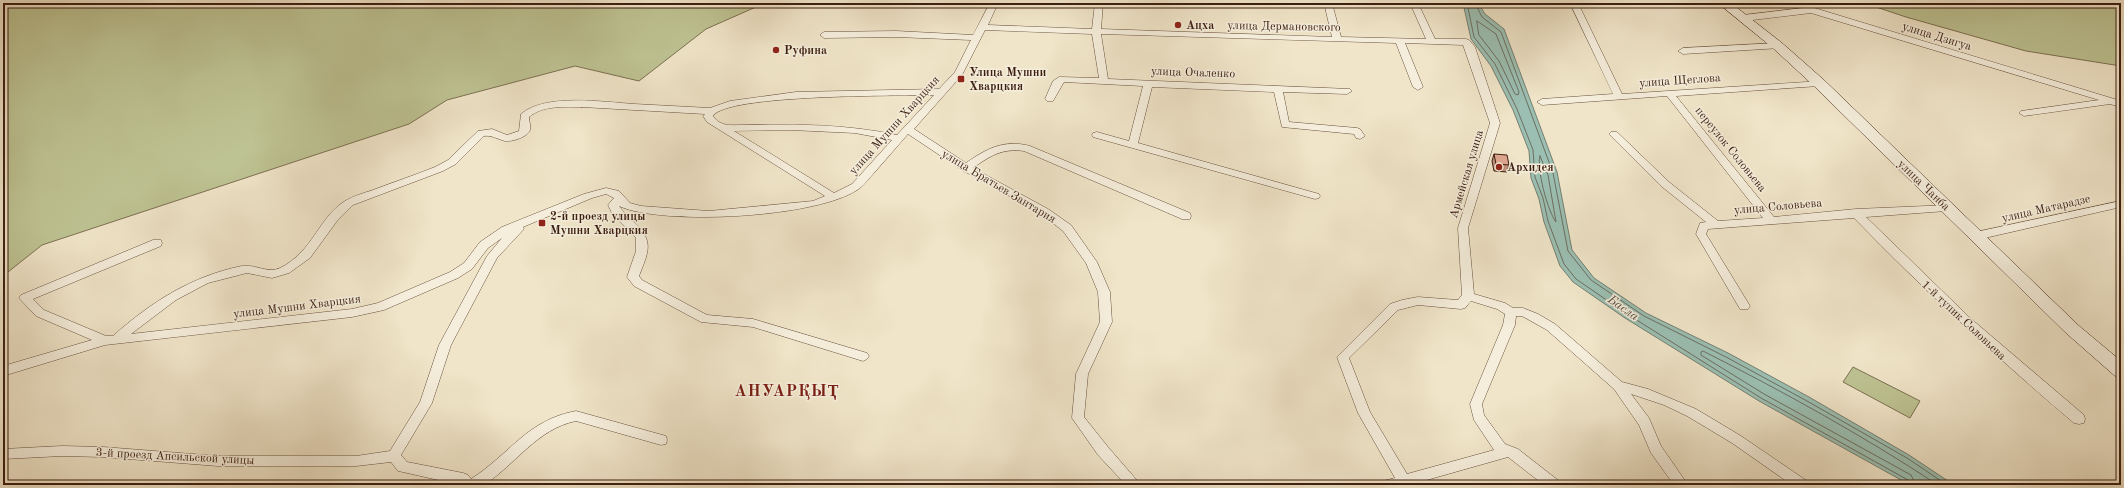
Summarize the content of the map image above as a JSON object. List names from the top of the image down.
{
  "streets": {
    "street": [
      "улица Дермановского",
      "улица Дзигуа",
      "улица Очаленко",
      "улица Щеглова",
      "улица Мушни Хварцкия",
      "переулок Соловьева",
      "Армейская улица",
      "улица Чанба",
      "улица Братьев Зантария",
      "улица Соловьева",
      "улица Матарадзе",
      "1-й тупик Соловьева",
      "3-й проезд Апсильской улицы"
    ]
  },
  "crossings": [
    ["улица Дермановского", "улица Мушни Хварцкия"],
    ["улица Дермановского", "Армейская улица"],
    ["улица Дзигуа", "улица Чанба"],
    ["улица Щеглова", "переулок Соловьева"],
    ["улица Щеглова", "улица Чанба"],
    ["улица Мушни Хварцкия", "улица Братьев Зантария"],
    ["переулок Соловьева", "улица Соловьева"],
    ["улица Чанба", "улица Соловьева"],
    ["улица Чанба", "улица Матарадзе"],
    ["улица Соловьева", "1-й тупик Соловьева"]
  ],
  "districts": ["АНУАРҚЫҬ"],
  "water": ["Басла"],
  "places": {
    "other": ["Ацха", "Руфина", "Архидея"],
    "transit": ["Улица Мушни Хварцкия", "2-й проезд улицы Мушни Хварцкия"]
  }
}
